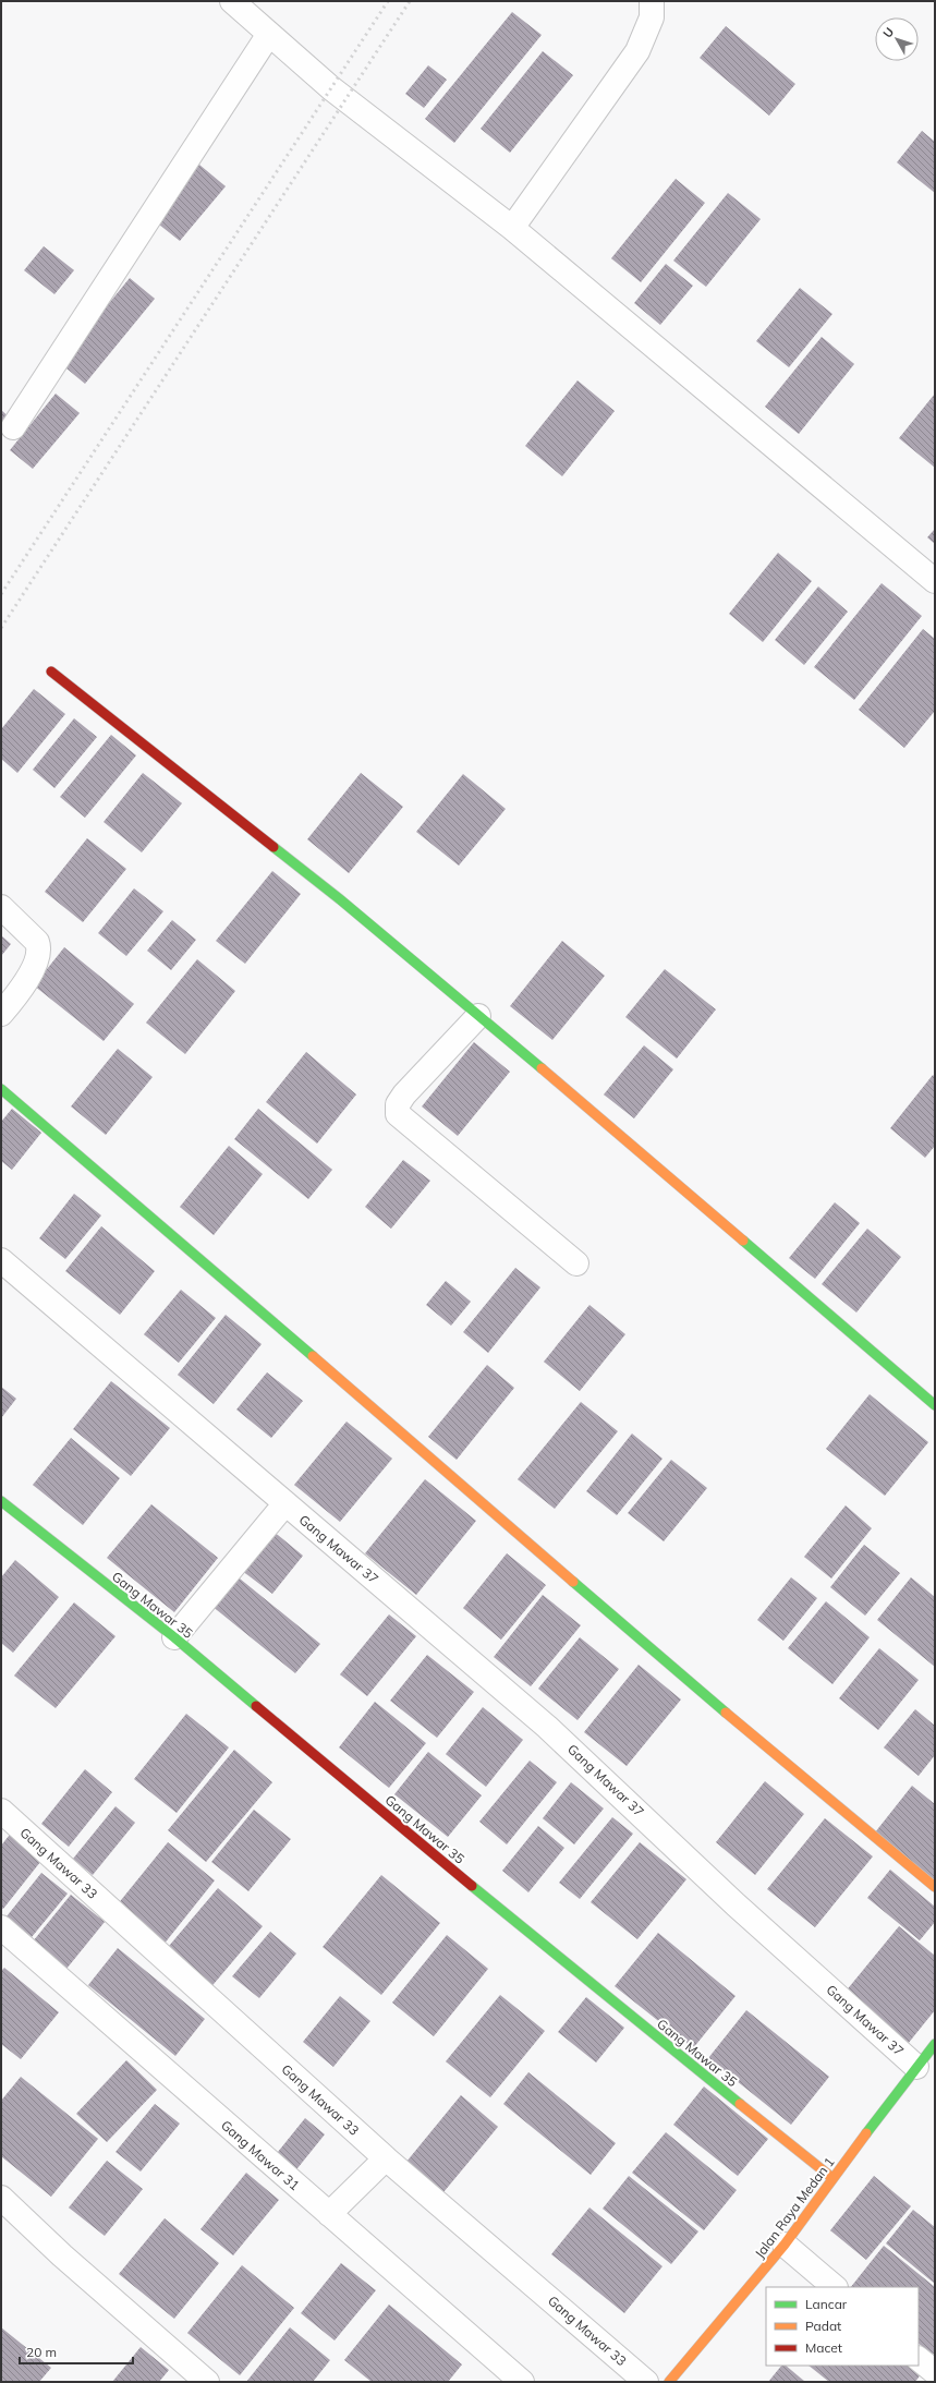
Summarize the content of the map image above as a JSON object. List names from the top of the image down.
{
  "streets": {
    "street": [
      "Gang Mawar 37",
      "Gang Mawar 35",
      "Gang Mawar 33",
      "Gang Mawar 31",
      "Jalan Raya Medan 1"
    ]
  },
  "crossings": [
    ["Gang Mawar 37", "Jalan Raya Medan 1"],
    ["Gang Mawar 35", "Jalan Raya Medan 1"]
  ],
  "legend": ["Lancar", "Padat", "Macet"],
  "scale_bar": "20 m",
  "north": "top left"
}
